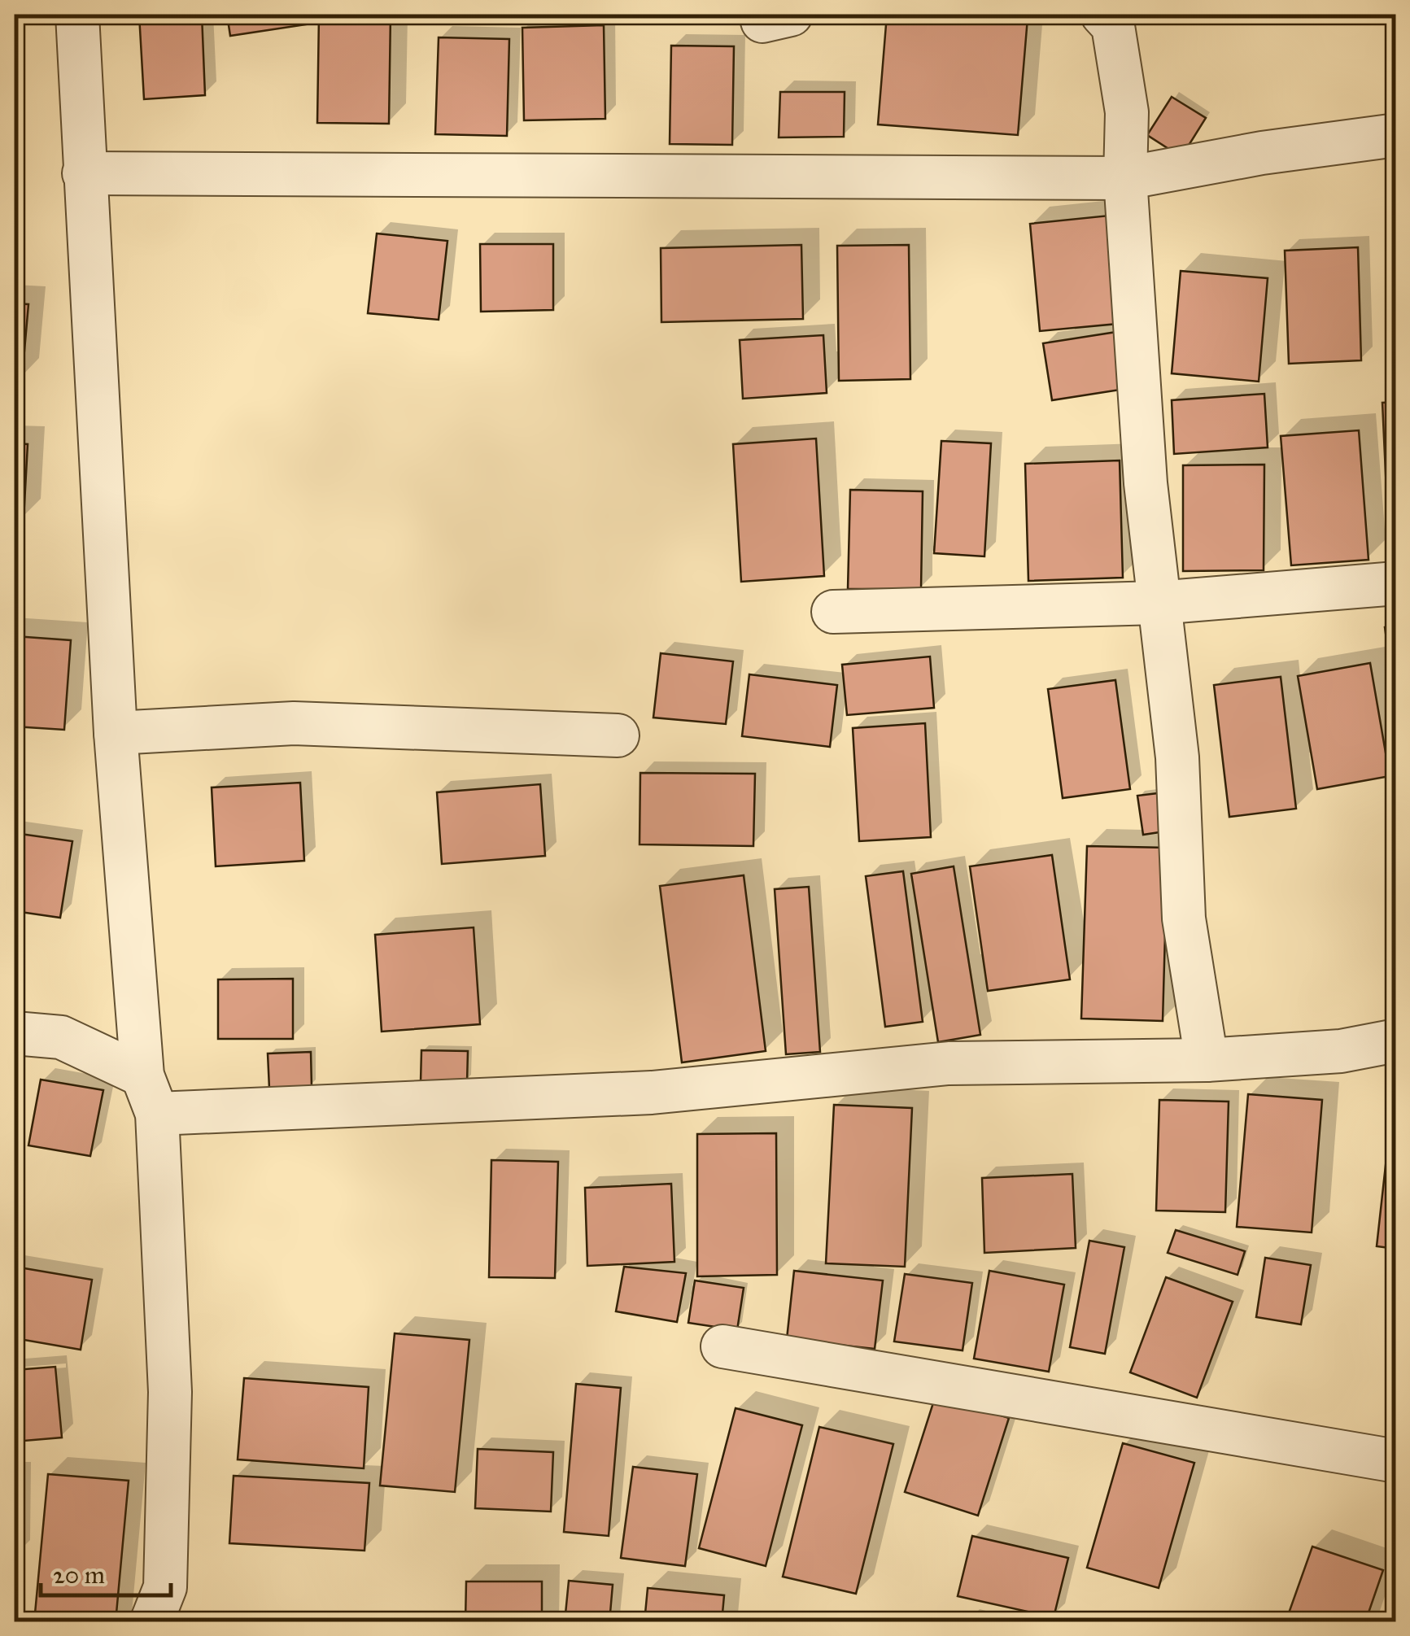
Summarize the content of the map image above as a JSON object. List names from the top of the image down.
{
  "scale_bar": "20 m"
}
